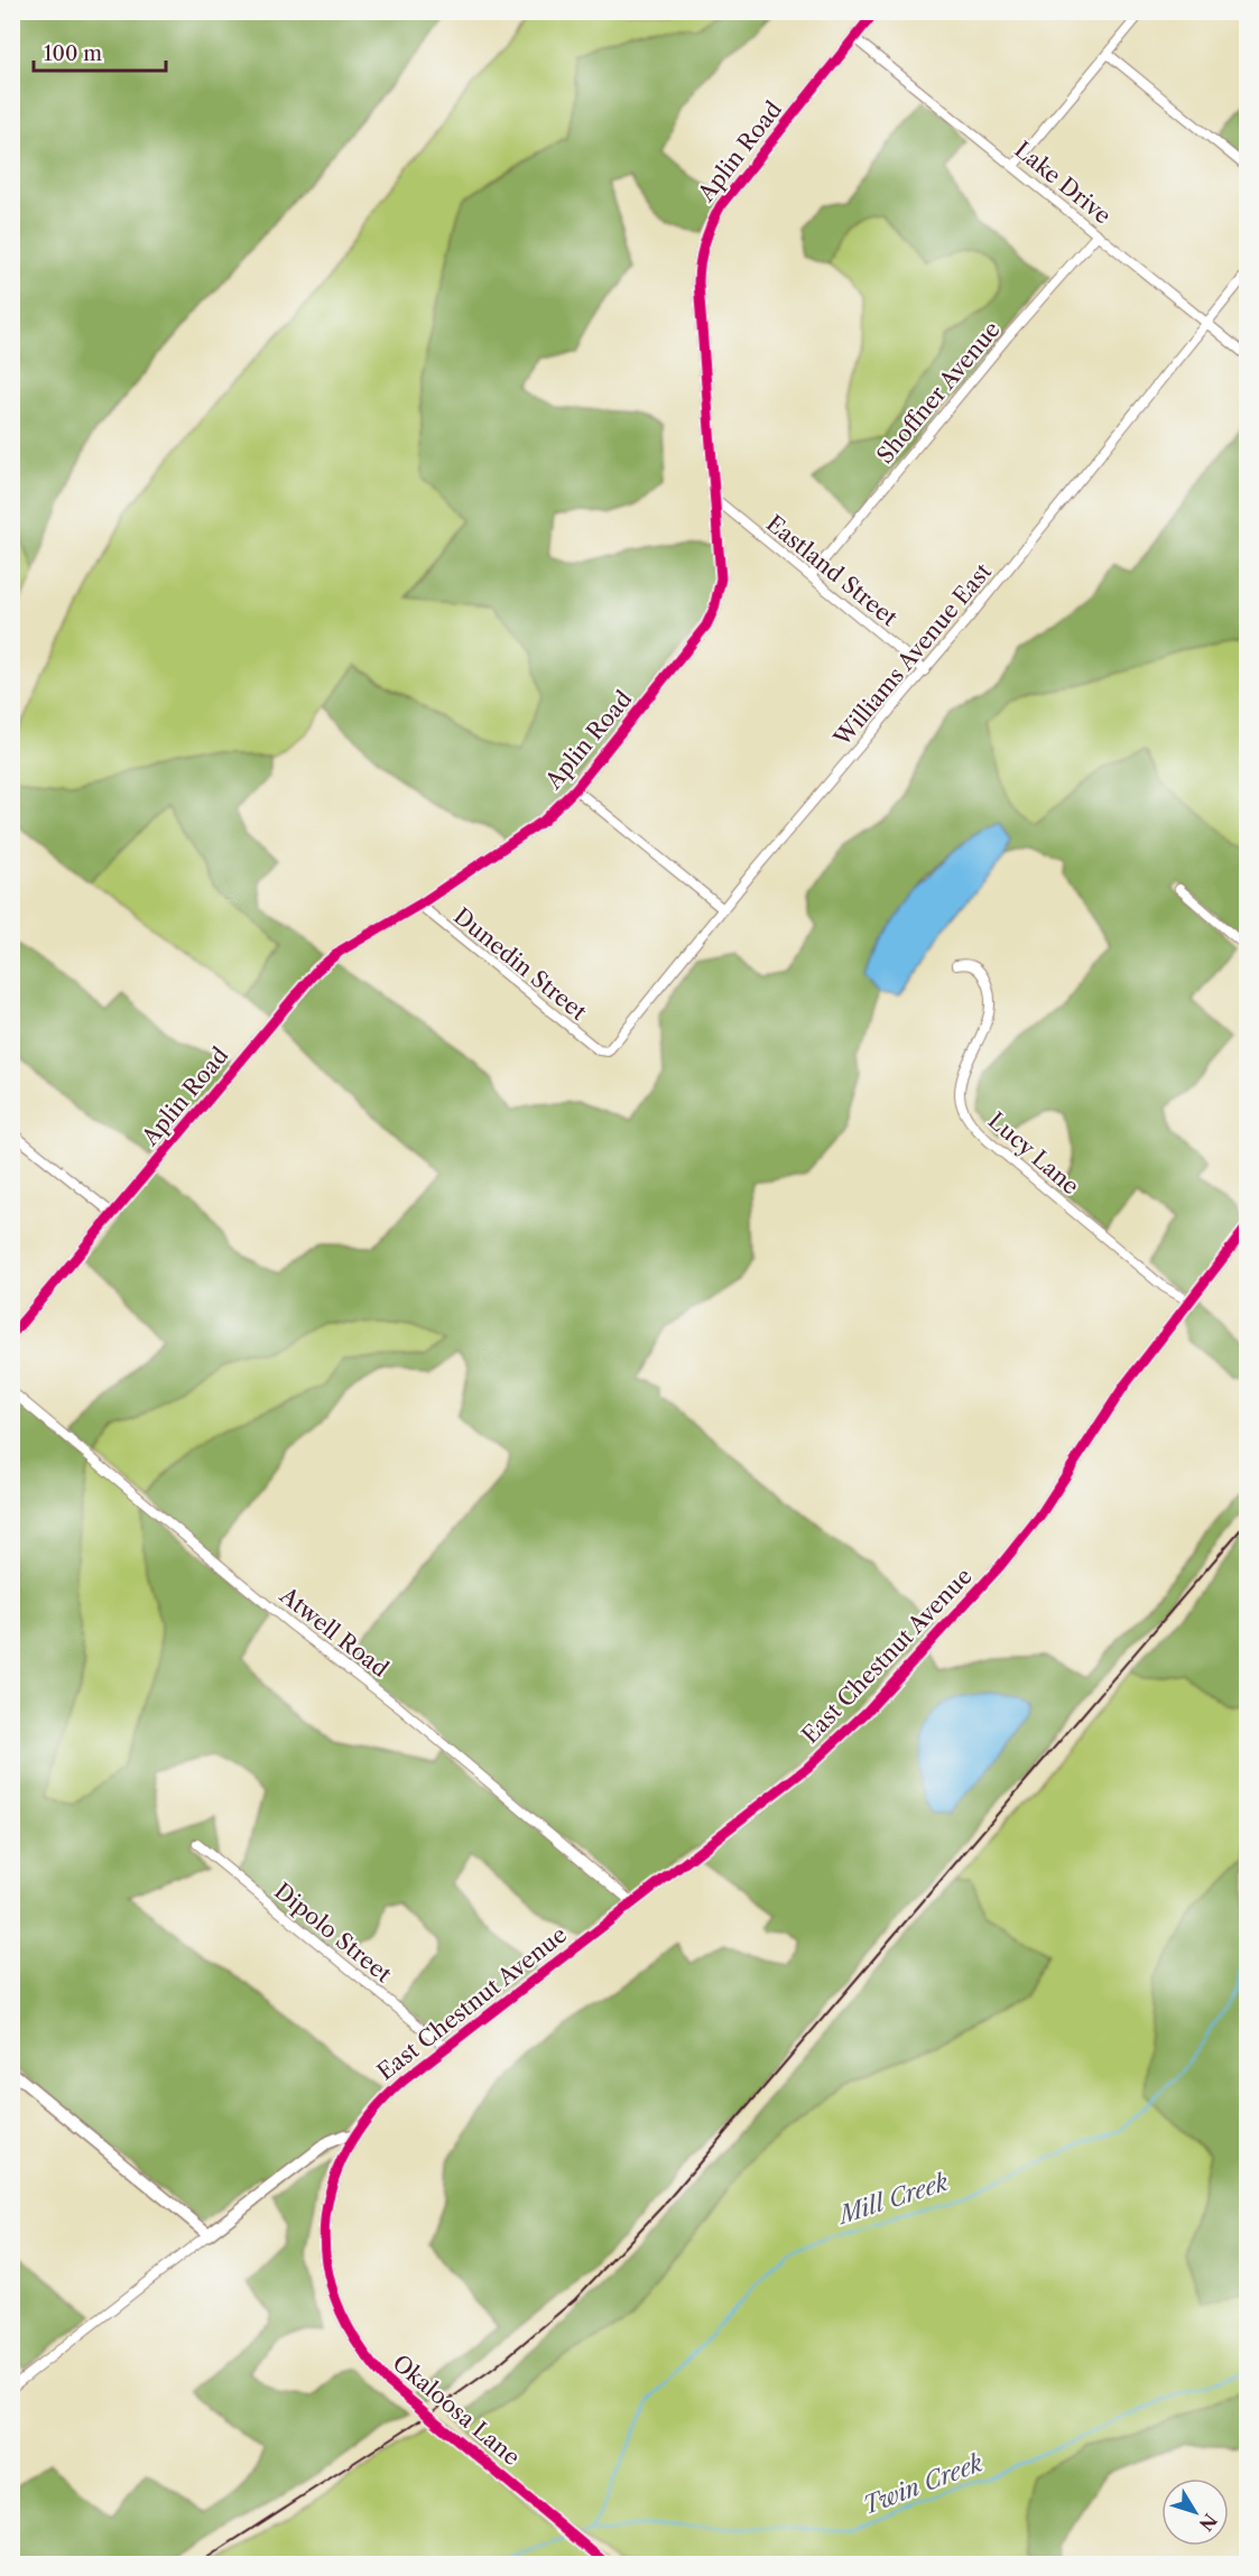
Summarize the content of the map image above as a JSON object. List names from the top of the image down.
{
  "streets": {
    "street": [
      "Aplin Road",
      "Lake Drive",
      "Shoffner Avenue",
      "Eastland Street",
      "Williams Avenue East",
      "Dunedin Street",
      "Lucy Lane",
      "Atwell Road",
      "East Chestnut Avenue",
      "Dipolo Street",
      "Okaloosa Lane"
    ]
  },
  "crossings": [
    ["Aplin Road", "Lake Drive"],
    ["Aplin Road", "Eastland Street"],
    ["Aplin Road", "Dunedin Street"],
    ["Lake Drive", "Shoffner Avenue"],
    ["Lake Drive", "Williams Avenue East"],
    ["Shoffner Avenue", "Eastland Street"],
    ["Eastland Street", "Williams Avenue East"],
    ["Williams Avenue East", "Dunedin Street"],
    ["Lucy Lane", "East Chestnut Avenue"],
    ["Atwell Road", "East Chestnut Avenue"],
    ["East Chestnut Avenue", "Dipolo Street"],
    ["East Chestnut Avenue", "Okaloosa Lane"]
  ],
  "water": ["Mill Creek", "Twin Creek"],
  "scale_bar": "100 m",
  "north": "bottom right"
}
